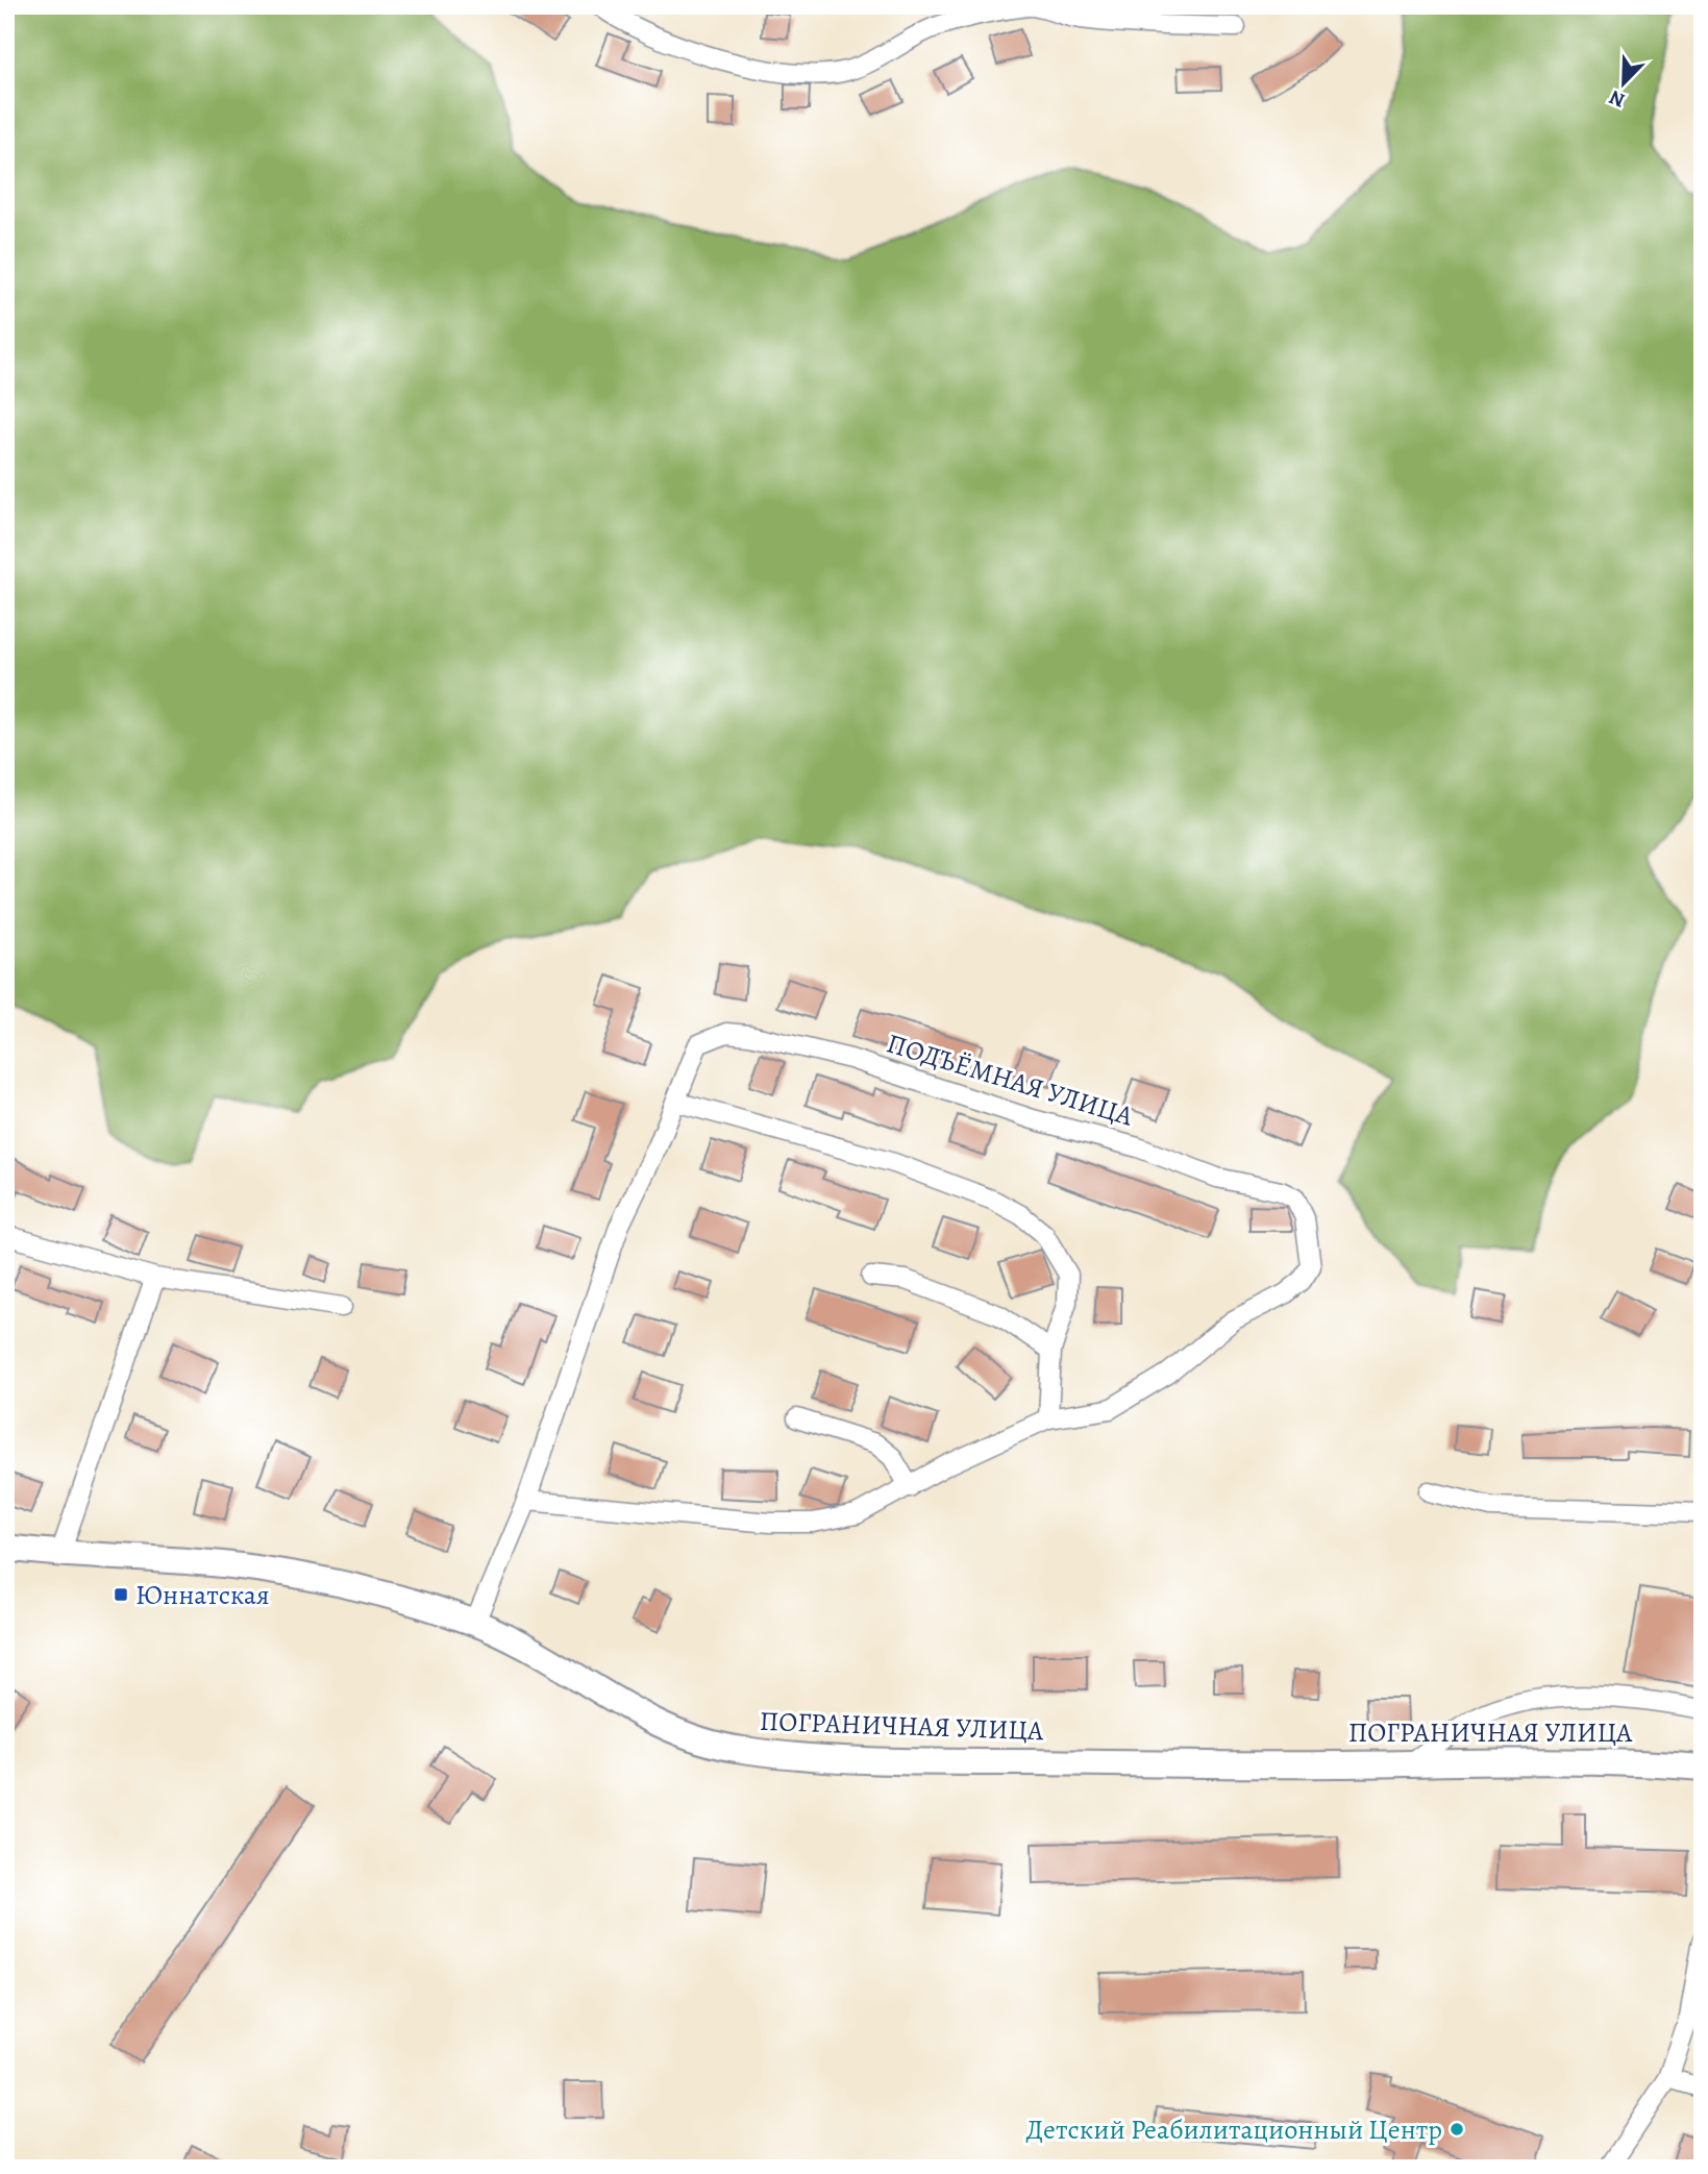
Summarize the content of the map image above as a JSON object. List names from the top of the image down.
{
  "streets": {
    "main road": ["ПОГРАНИЧНАЯ УЛИЦА"],
    "street": ["ПОДЪЁМНАЯ УЛИЦА"]
  },
  "crossings": [
    ["ПОДЪЁМНАЯ УЛИЦА", "ПОГРАНИЧНАЯ УЛИЦА"]
  ],
  "places": {
    "transit": ["Юннатская"],
    "other": ["Детский Реабилитационный Центр"]
  },
  "north": "bottom left"
}
